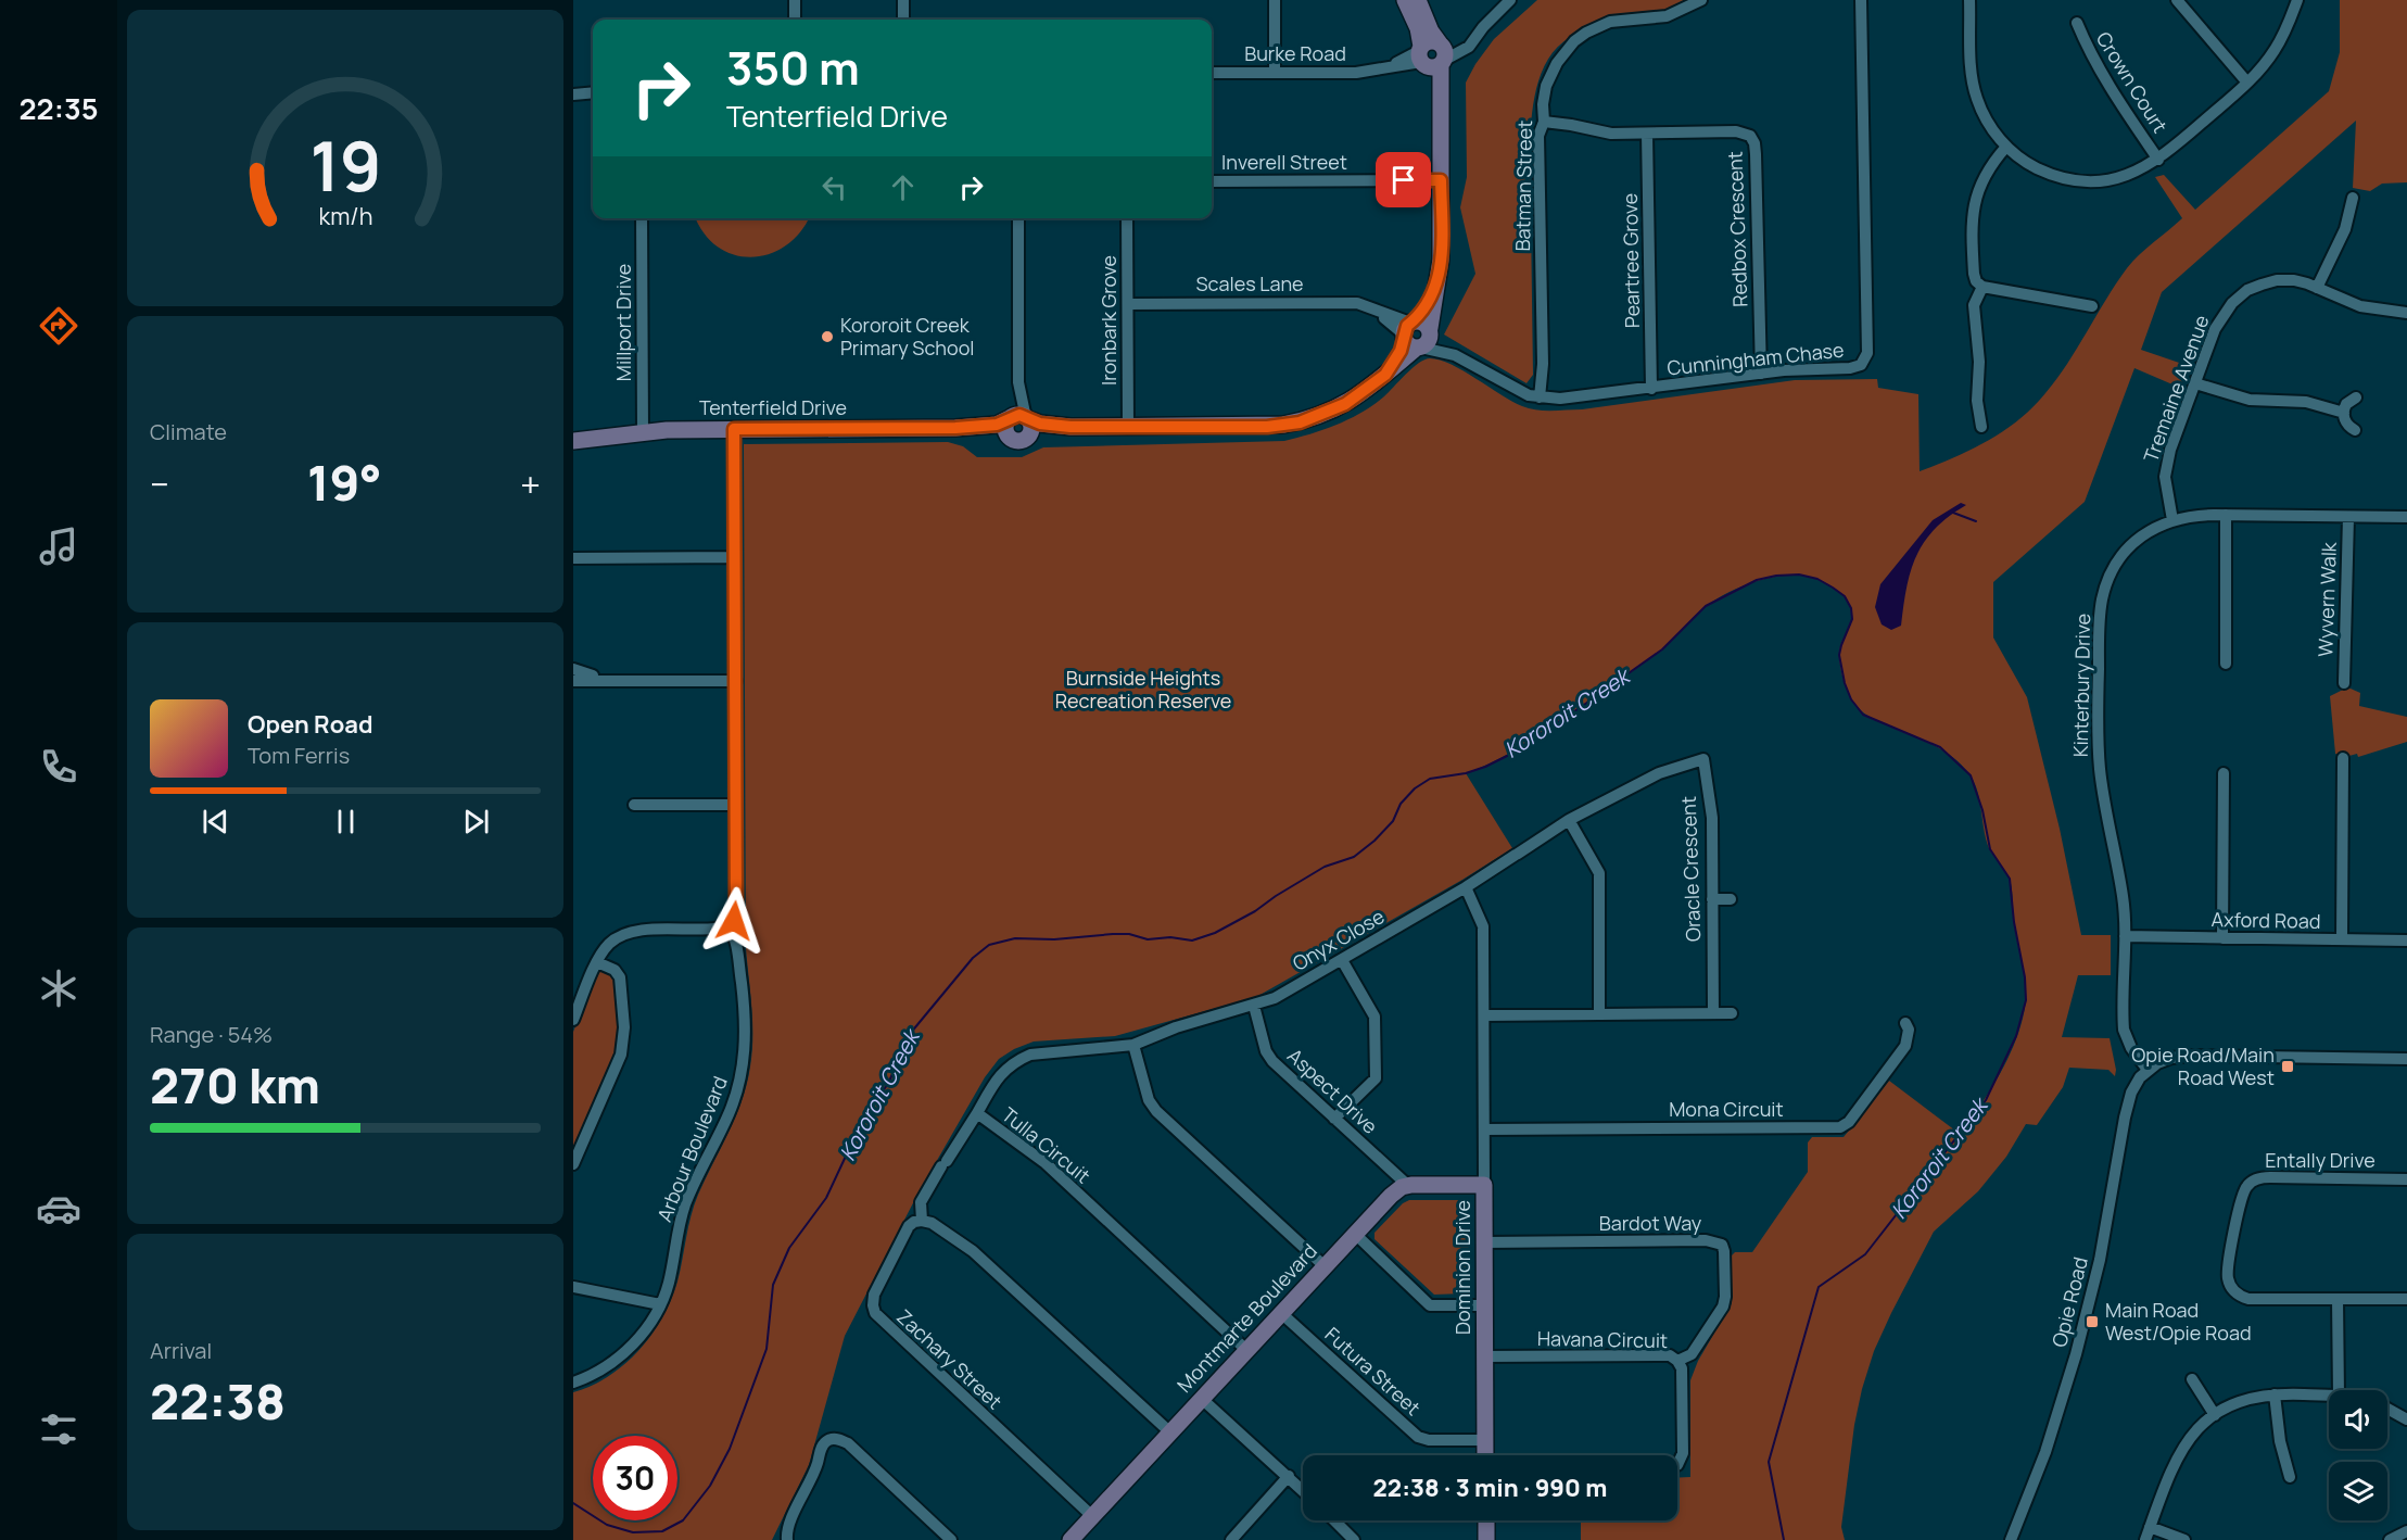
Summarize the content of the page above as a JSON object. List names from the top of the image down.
{
  "streets": {
    "street": [
      "Burke Road",
      "Crown Court",
      "Inverell Street",
      "Batman Street",
      "Redbox Crescent",
      "Peartree Grove",
      "Scales Lane",
      "Ironbark Grove",
      "Millport Drive",
      "Cunningham Chase",
      "Tremaine Avenue",
      "Tenterfield Drive",
      "Wyvern Walk",
      "Kinterbury Drive",
      "Oracle Crescent",
      "Axford Road",
      "Onyx Close",
      "Aspect Drive",
      "Mona Circuit",
      "Tulla Circuit",
      "Arbour Boulevard",
      "Entally Drive",
      "Bardot Way",
      "Dominion Drive",
      "Opie Road",
      "Montmarte Boulevard",
      "Havana Circuit",
      "Zachary Street",
      "Futura Street"
    ]
  },
  "crossings": [
    ["Batman Street", "Redbox Crescent"],
    ["Batman Street", "Cunningham Chase"],
    ["Redbox Crescent", "Peartree Grove"],
    ["Redbox Crescent", "Cunningham Chase"],
    ["Peartree Grove", "Cunningham Chase"],
    ["Scales Lane", "Ironbark Grove"],
    ["Scales Lane", "Cunningham Chase"],
    ["Scales Lane", "Tenterfield Drive"],
    ["Ironbark Grove", "Tenterfield Drive"],
    ["Millport Drive", "Tenterfield Drive"],
    ["Cunningham Chase", "Tenterfield Drive"],
    ["Tremaine Avenue", "Kinterbury Drive"],
    ["Wyvern Walk", "Kinterbury Drive"],
    ["Kinterbury Drive", "Axford Road"],
    ["Kinterbury Drive", "Opie Road"],
    ["Oracle Crescent", "Onyx Close"],
    ["Onyx Close", "Aspect Drive"],
    ["Onyx Close", "Tulla Circuit"],
    ["Onyx Close", "Dominion Drive"],
    ["Aspect Drive", "Montmarte Boulevard"],
    ["Mona Circuit", "Dominion Drive"],
    ["Tulla Circuit", "Montmarte Boulevard"],
    ["Bardot Way", "Dominion Drive"],
    ["Bardot Way", "Havana Circuit"],
    ["Dominion Drive", "Havana Circuit"],
    ["Dominion Drive", "Futura Street"],
    ["Montmarte Boulevard", "Zachary Street"],
    ["Montmarte Boulevard", "Futura Street"]
  ],
  "water": ["Kororoit Creek"],
  "parks": ["Burnside Heights Recreation Reserve"],
  "places": {
    "other": ["Kororoit Creek Primary School"],
    "transit": ["Opie Road/Main Road West", "Main Road West/Opie Road"]
  },
  "page": {
    "tabs": "22:35",
    "turn": ["350 m", "Tenterfield Drive"],
    "tile": [
      "Climate",
      ["Range · 54%", "270 km"],
      ["Arrival", "22:38"]
    ],
    "heat": ["−", "19°", "+"],
    "song": ["Open Road", "Tom Ferris"],
    "limit": "30",
    "trip": "22:38 · 3 min · 990 m",
    "gauge": ["19", "km/h"]
  }
}
